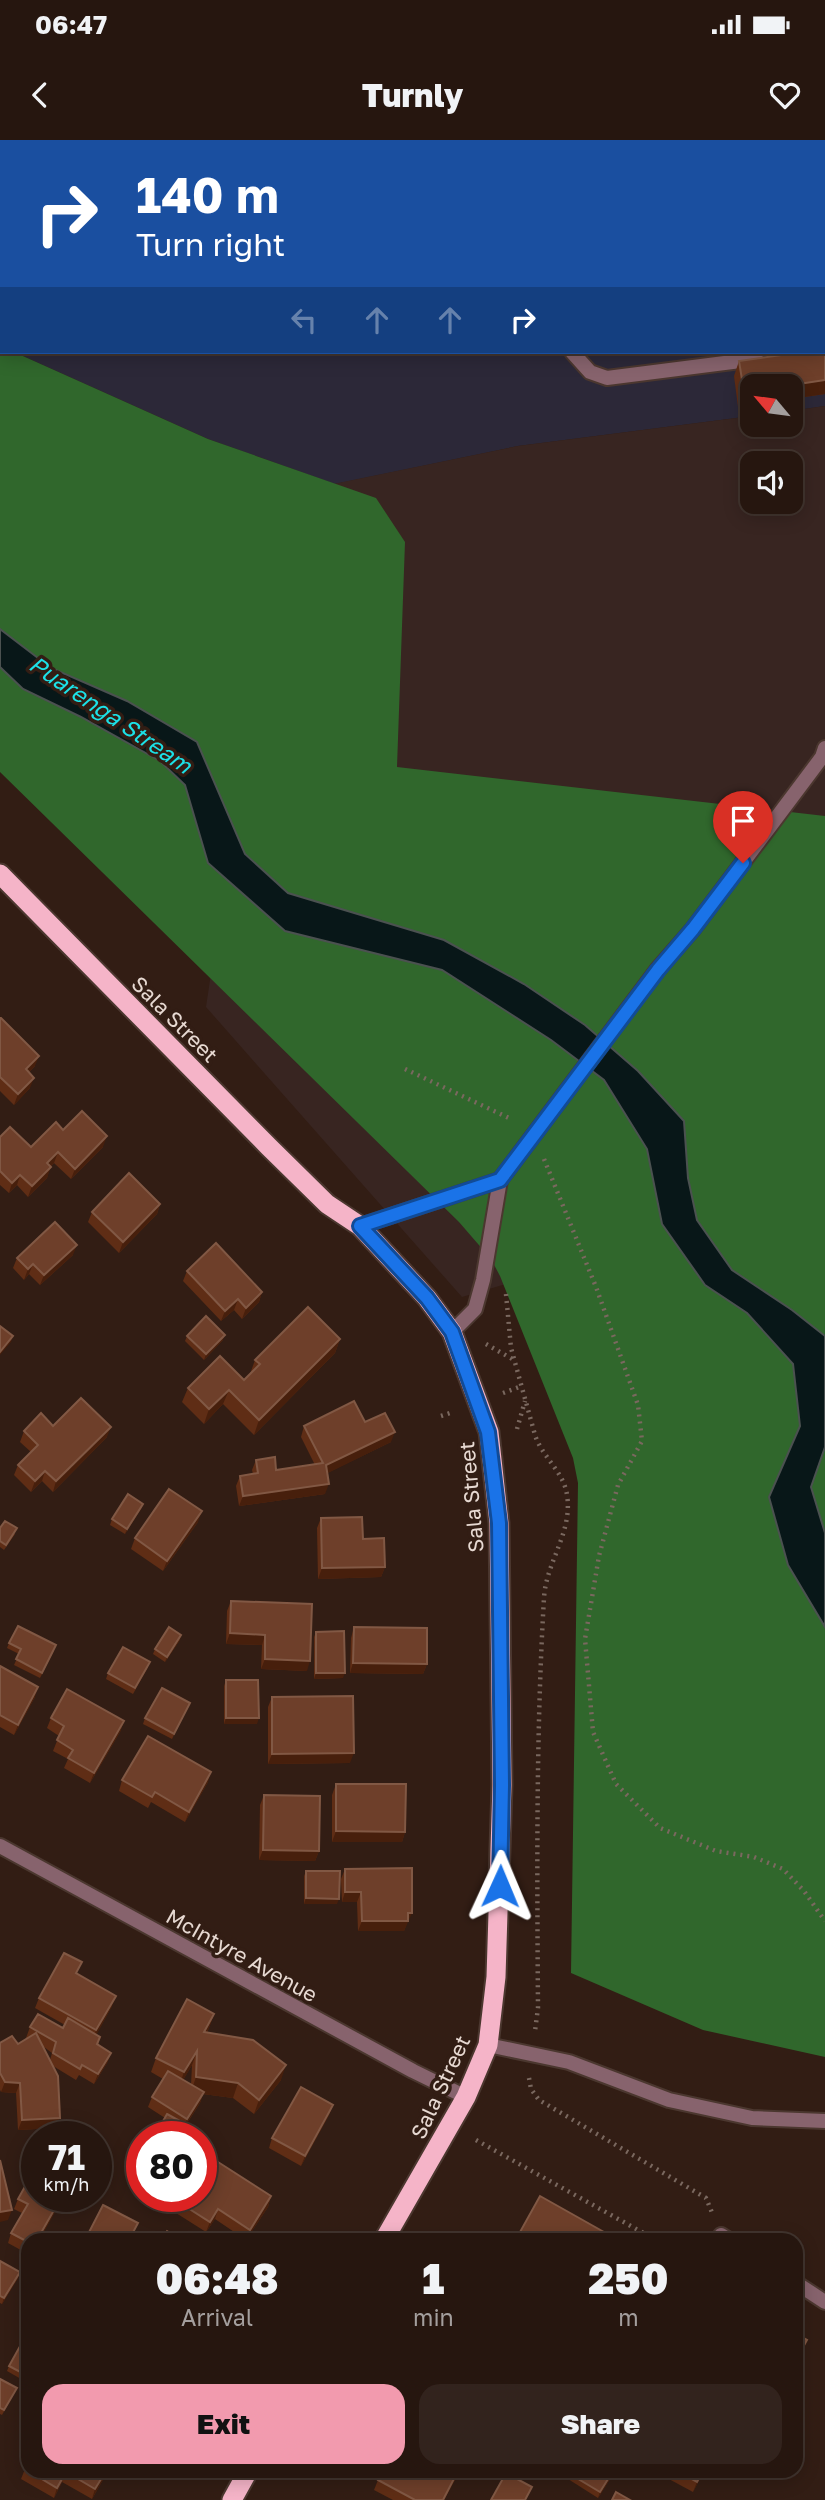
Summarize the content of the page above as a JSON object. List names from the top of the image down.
{
  "streets": {
    "highway": ["Sala Street"],
    "street": ["McIntyre Avenue"]
  },
  "crossings": [
    ["Sala Street", "McIntyre Avenue"]
  ],
  "water": ["Puarenga Stream"],
  "north": "top left",
  "page": {
    "status": "06:47",
    "header": "Turnly",
    "turn": ["140 m", "Turn right"],
    "speed": "71 km/h",
    "limit": "80",
    "eta": [
      "06:48",
      "Arrival",
      "1",
      "min",
      "250",
      "m"
    ],
    "buttons": ["Exit", "Share"]
  }
}
